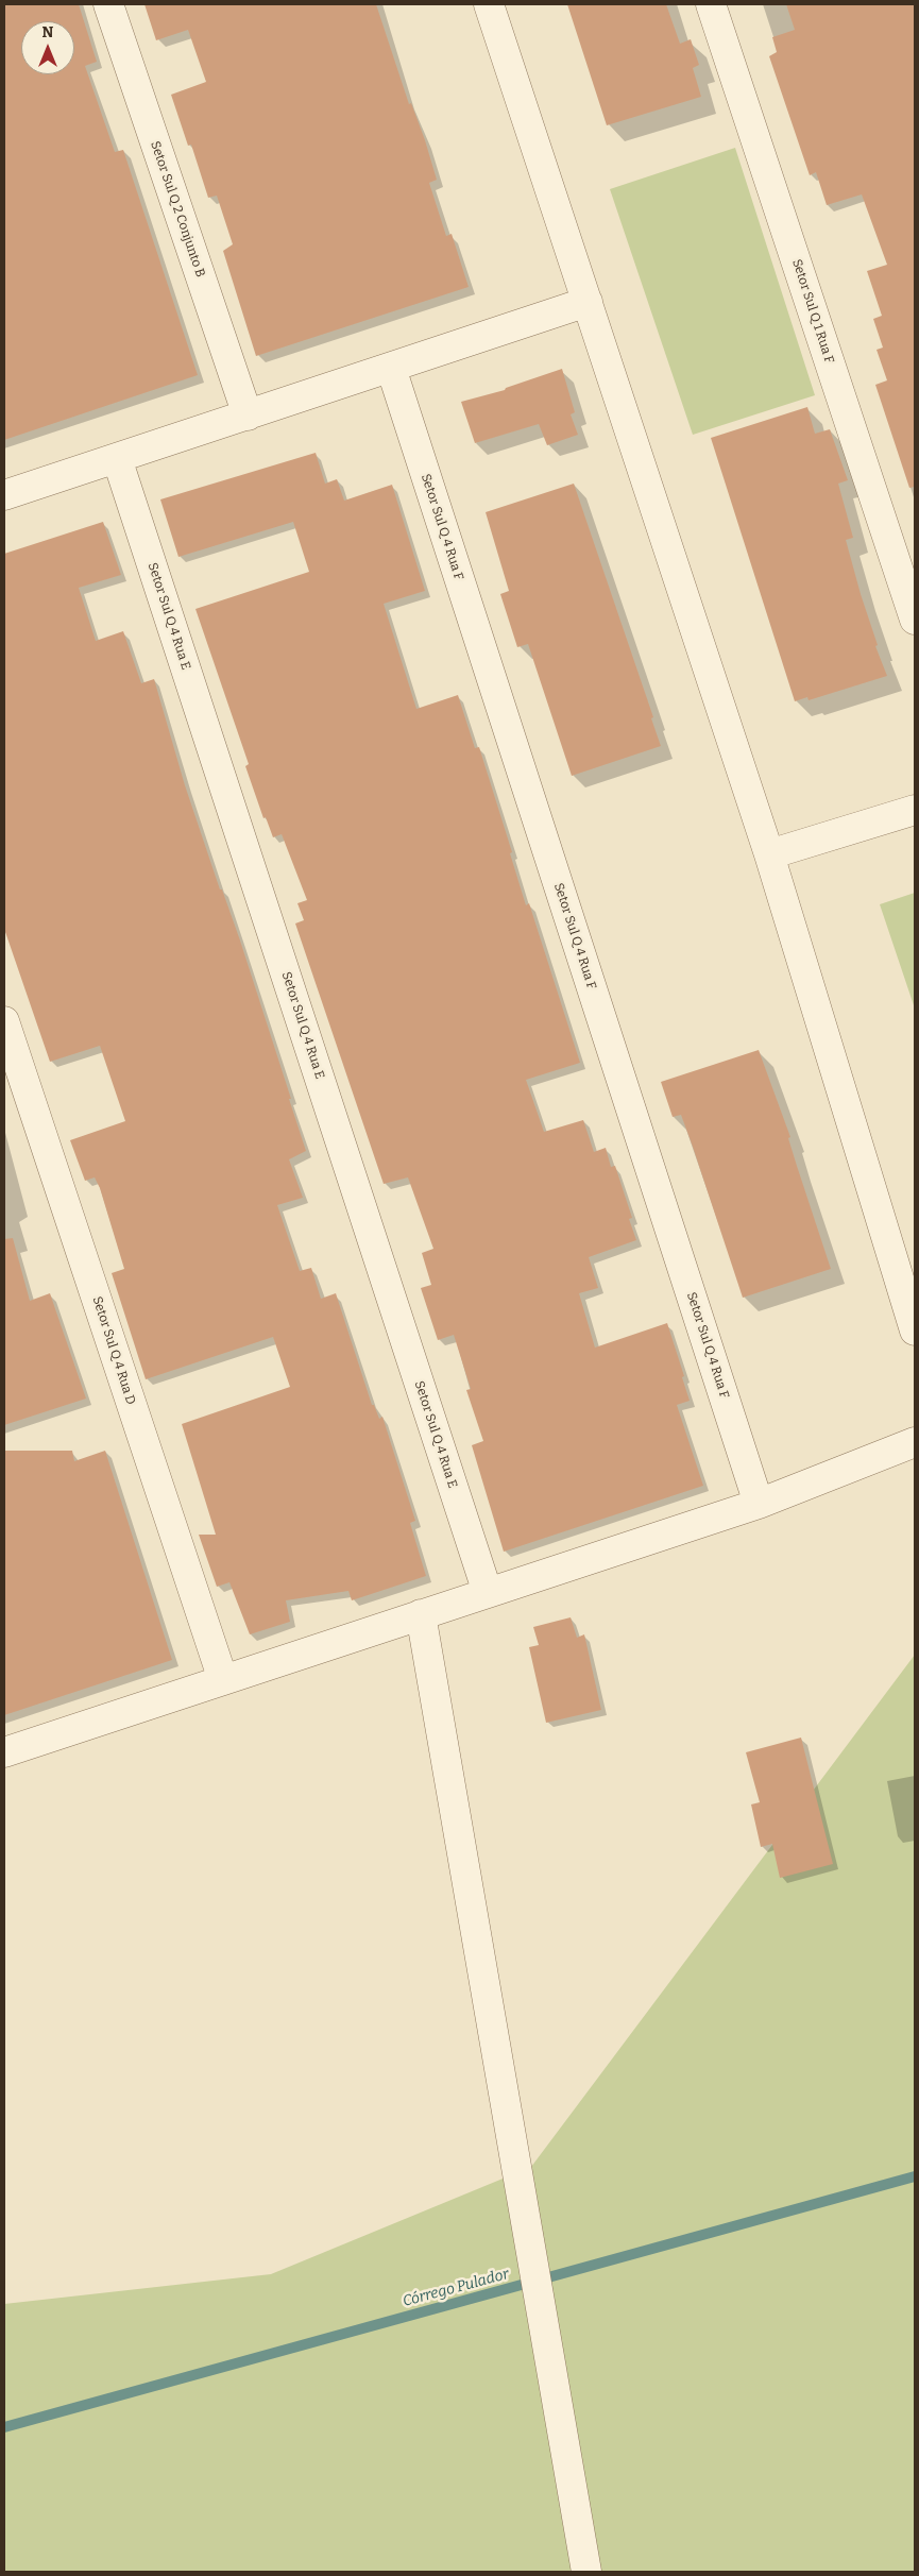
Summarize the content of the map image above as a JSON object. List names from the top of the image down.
{
  "streets": {
    "street": [
      "Setor Sul Q 2 Conjunto B",
      "Setor Sul Q 1 Rua F",
      "Setor Sul Q 4 Rua F",
      "Setor Sul Q 4 Rua E",
      "Setor Sul Q 4 Rua D"
    ]
  },
  "water": ["Córrego Pulador"],
  "north": "top"
}
